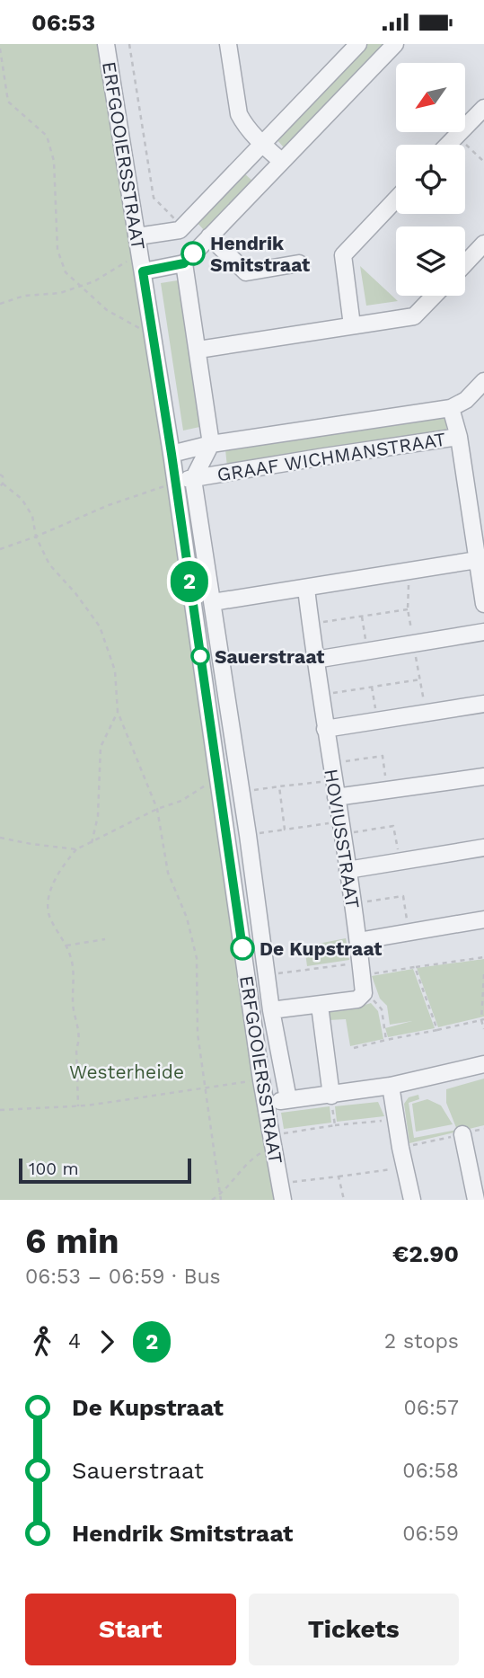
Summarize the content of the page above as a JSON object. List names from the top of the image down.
{
  "streets": {
    "street": ["ERFGOOIERSSTRAAT", "GRAAF WICHMANSTRAAT", "HOVIUSSTRAAT"]
  },
  "crossings": [
    ["ERFGOOIERSSTRAAT", "GRAAF WICHMANSTRAAT"]
  ],
  "parks": ["Westerheide"],
  "places": ["Hendrik Smitstraat", "Sauerstraat", "De Kupstraat"],
  "lines": ["bus line 2"],
  "scale_bar": "100 m",
  "north": "bottom left",
  "page": {
    "status": "06:53",
    "on_map": "2",
    "scale": "100 m",
    "heading": ["6 min", "06:53 – 06:59 · Bus", "€2.90"],
    "legs": ["4", "2", "2 stops"],
    "list": [
      {
        "name": "De Kupstraat",
        "value": "06:57"
      },
      {
        "name": "Sauerstraat",
        "value": "06:58"
      },
      {
        "name": "Hendrik Smitstraat",
        "value": "06:59"
      }
    ],
    "buttons": ["Start", "Tickets"]
  }
}
